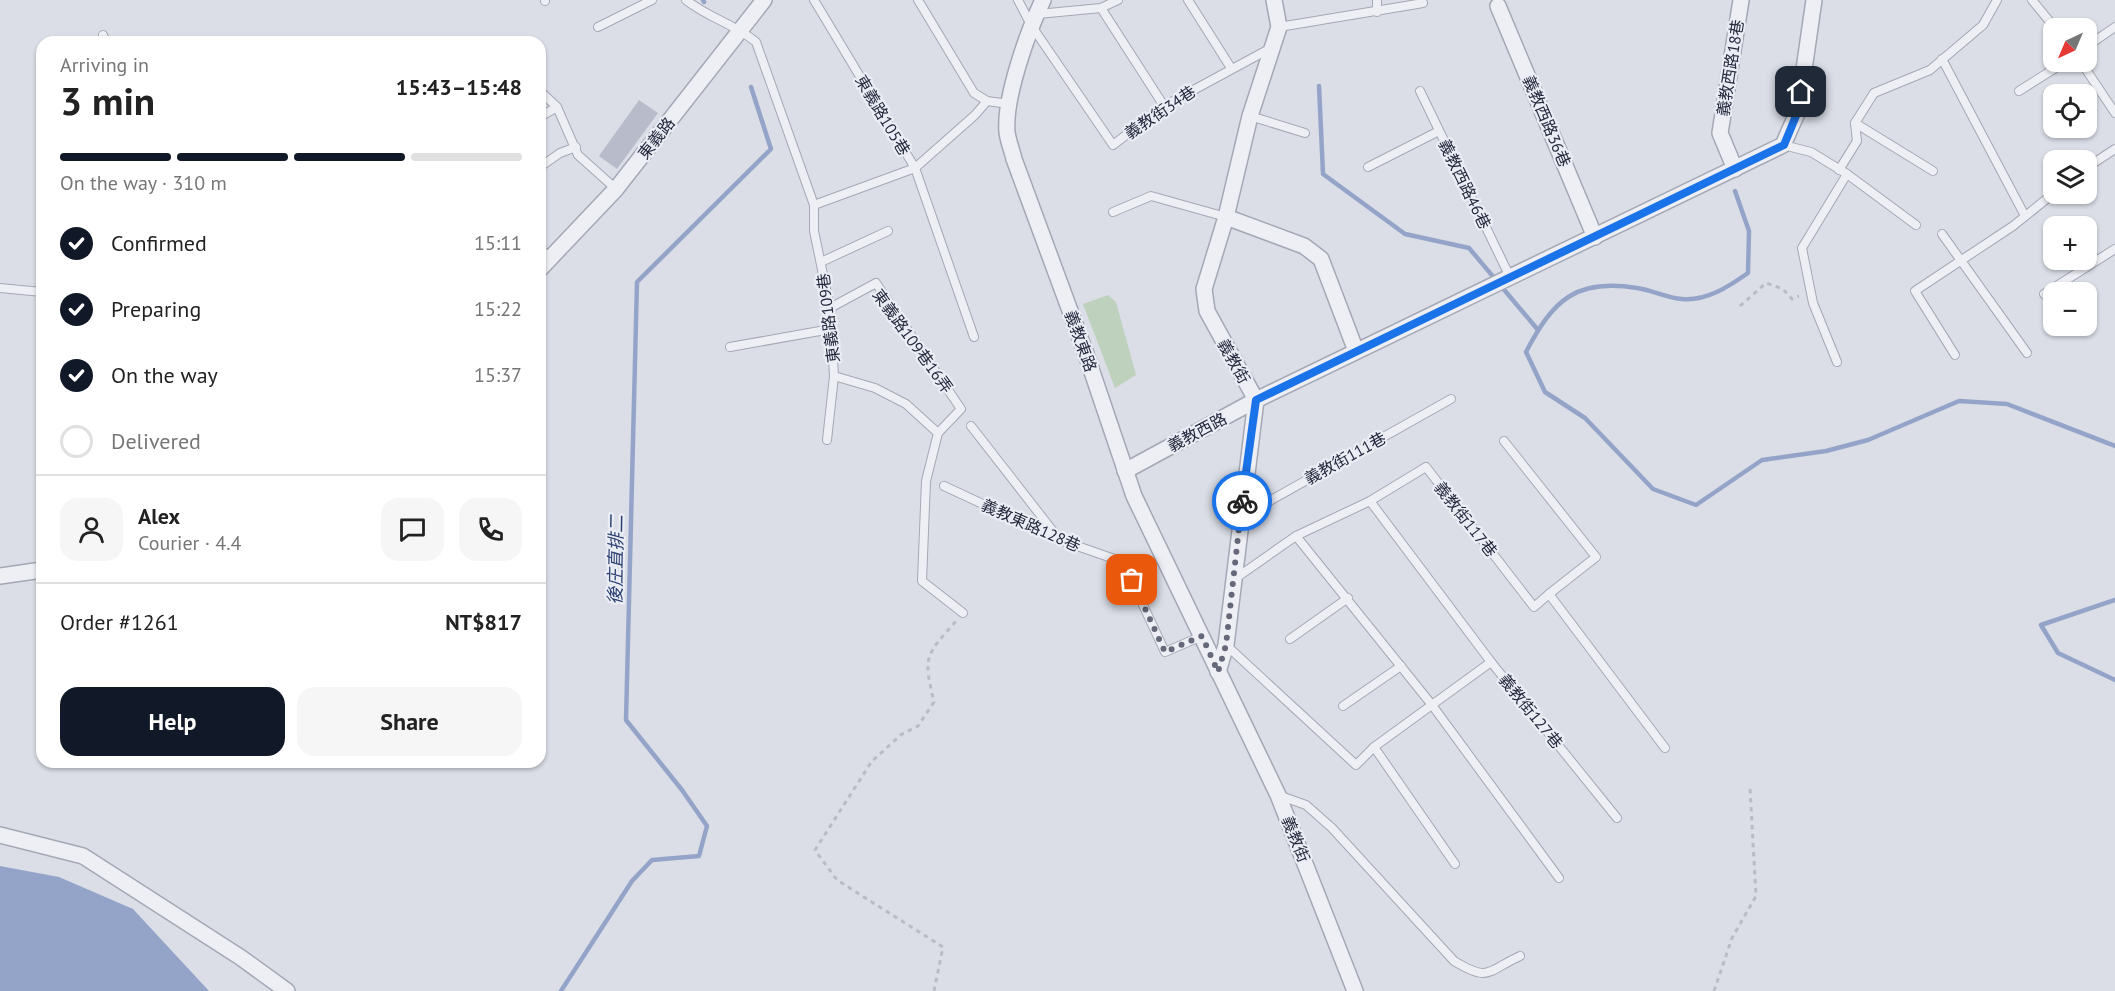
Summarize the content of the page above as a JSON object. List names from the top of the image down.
{
  "streets": {
    "street": [
      "義教西路18巷",
      "義教西路36巷",
      "東義路",
      "義教東路",
      "義教街",
      "義教西路"
    ],
    "lane": [
      "義教街34巷",
      "東義路105巷",
      "義教西路46巷",
      "東義路109巷",
      "東義路109巷16弄",
      "義教街111巷",
      "義教街117巷",
      "義教東路128巷",
      "義教街127巷"
    ]
  },
  "crossings": [
    ["義教西路18巷", "義教西路"],
    ["義教街34巷", "義教東路"],
    ["義教街34巷", "義教街"],
    ["東義路105巷", "東義路109巷"],
    ["義教西路36巷", "義教西路"],
    ["東義路", "東義路109巷"],
    ["義教西路46巷", "義教西路"],
    ["東義路109巷", "東義路109巷16弄"],
    ["義教東路", "義教街"],
    ["義教東路", "義教西路"],
    ["義教東路", "義教東路128巷"],
    ["義教街", "義教西路"],
    ["義教街", "義教街111巷"],
    ["義教街", "義教街117巷"],
    ["義教街", "義教街127巷"]
  ],
  "water": ["後庄直排二"],
  "north": "bottom left",
  "page": {
    "map_buttons": ["+", "−"],
    "heading": ["3 min", "Arriving in", "15:43–15:48"],
    "panel": [
      "Alex",
      "Courier · 4.4",
      "Order #1261",
      "NT$817"
    ],
    "bar": "On the way · 310 m",
    "list": [
      ["Confirmed", "15:11"],
      ["Preparing", "15:22"],
      ["On the way", "15:37"],
      "Delivered"
    ],
    "buttons": ["Help", "Share"]
  }
}
